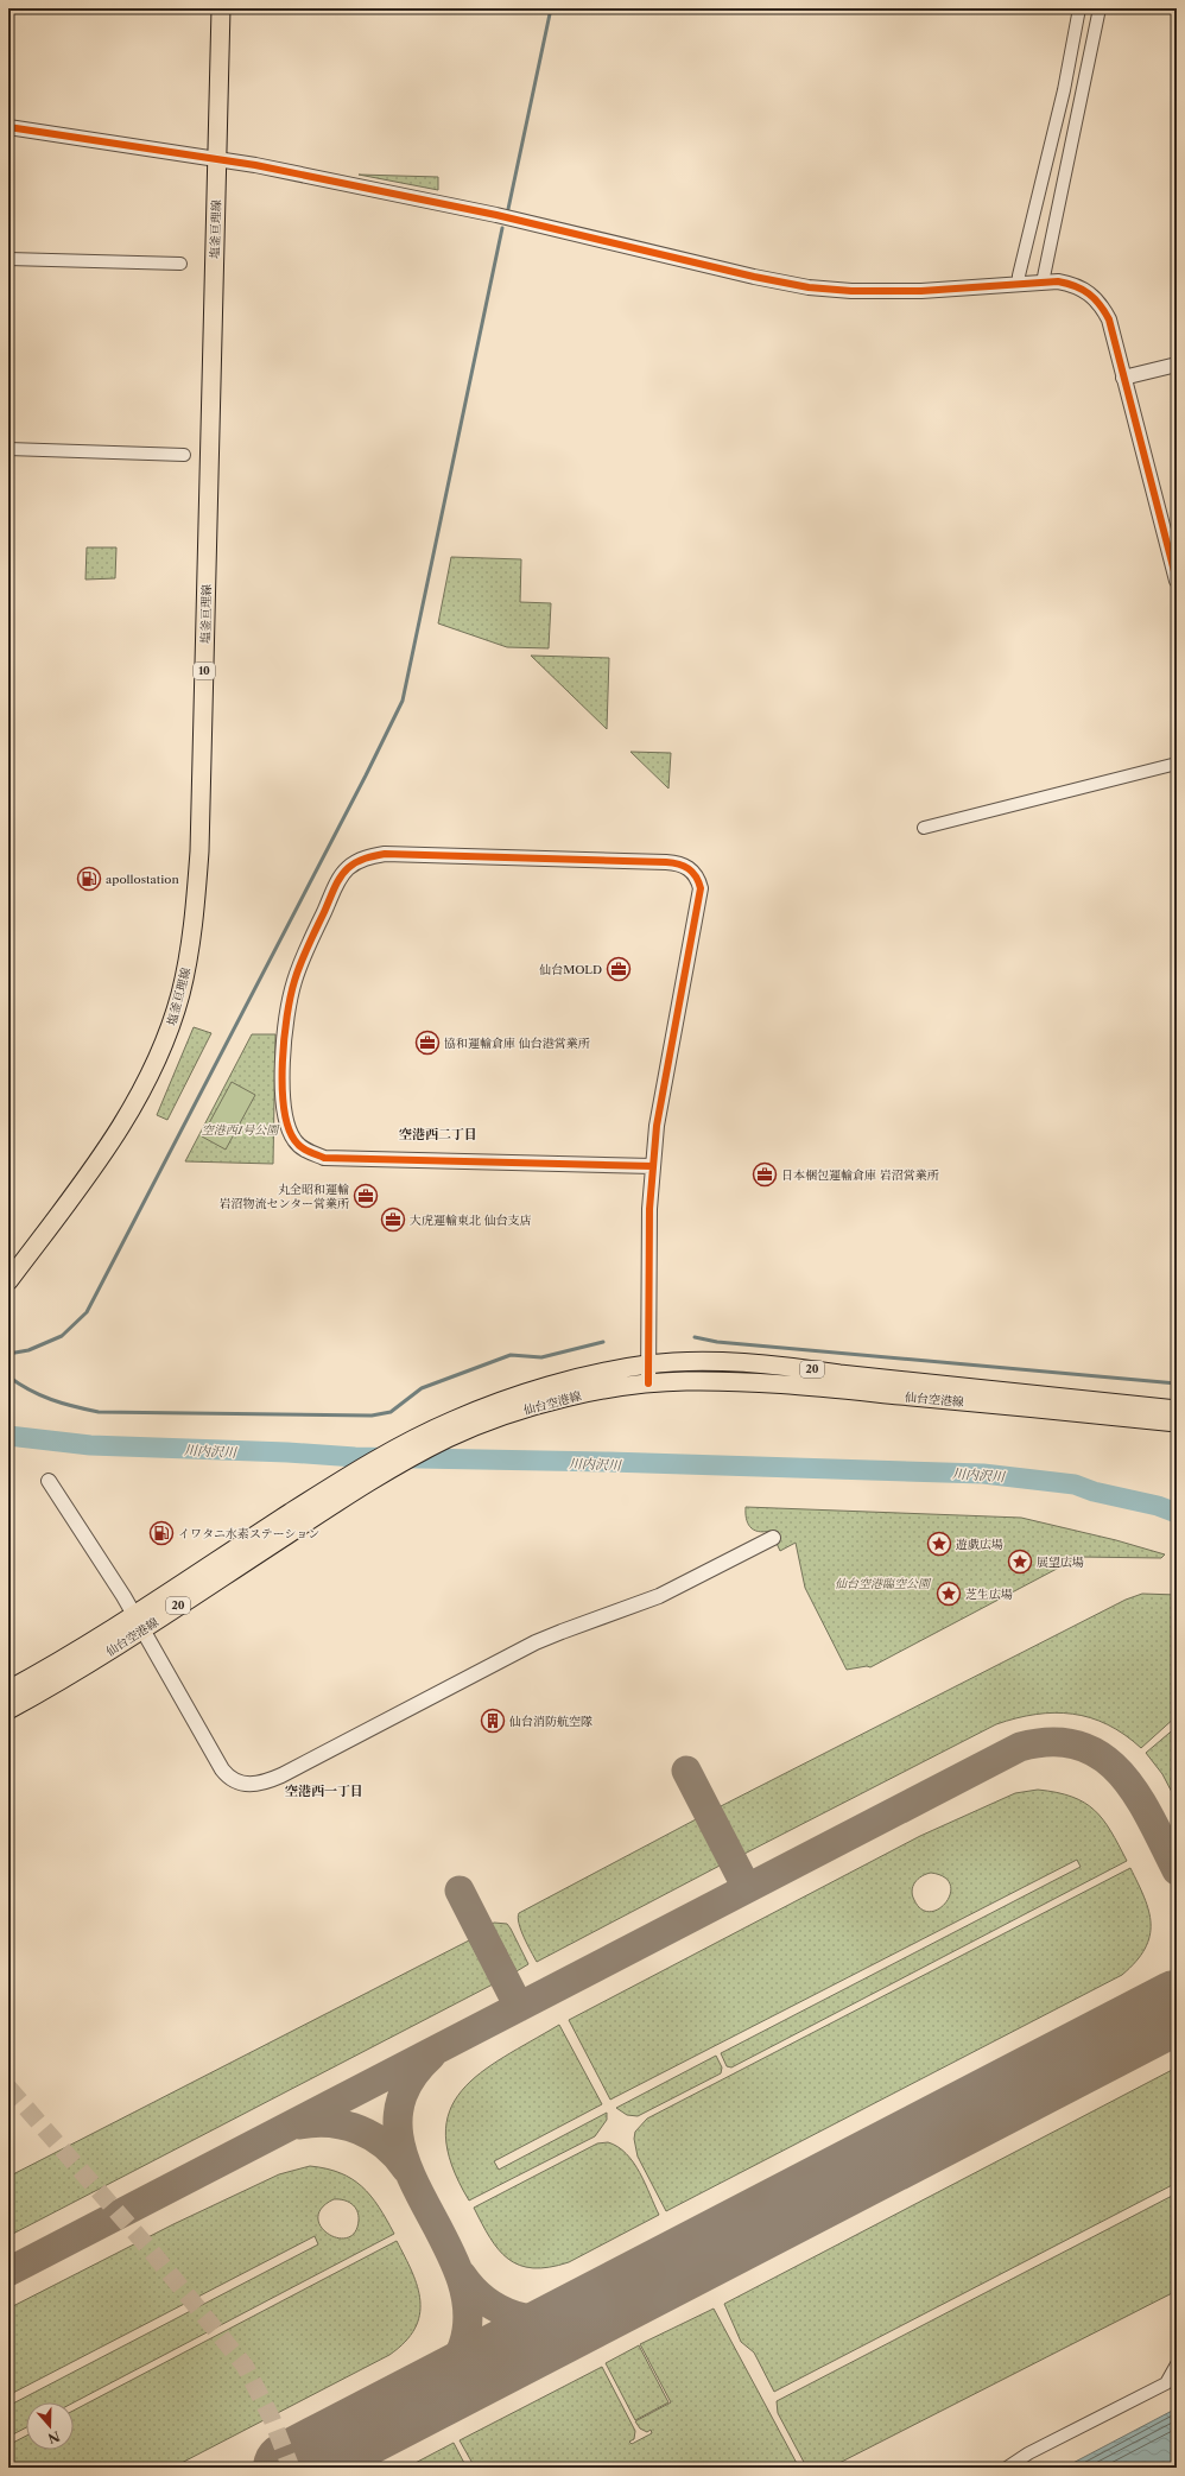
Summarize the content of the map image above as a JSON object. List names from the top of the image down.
{
  "streets": {
    "main road": [
      "塩釜亘理線",
      "10",
      "20",
      "仙台空港線"
    ]
  },
  "districts": ["空港西二丁目", "空港西一丁目"],
  "water": ["川内沢川"],
  "parks": ["空港西1号公園", "仙台空港臨空公園"],
  "places": {
    "fuel station": ["apollostation", "イワタニ水素ステーション"],
    "office": [
      "仙台MOLD",
      "協和運輸倉庫 仙台港営業所",
      "日本梱包運輸倉庫 岩沼営業所",
      "丸全昭和運輸 岩沼物流センター営業所",
      "大虎運輸東北 仙台支店"
    ],
    "place": ["遊戯広場", "展望広場", "芝生広場"],
    "building": ["仙台消防航空隊"]
  },
  "north": "bottom"
}
